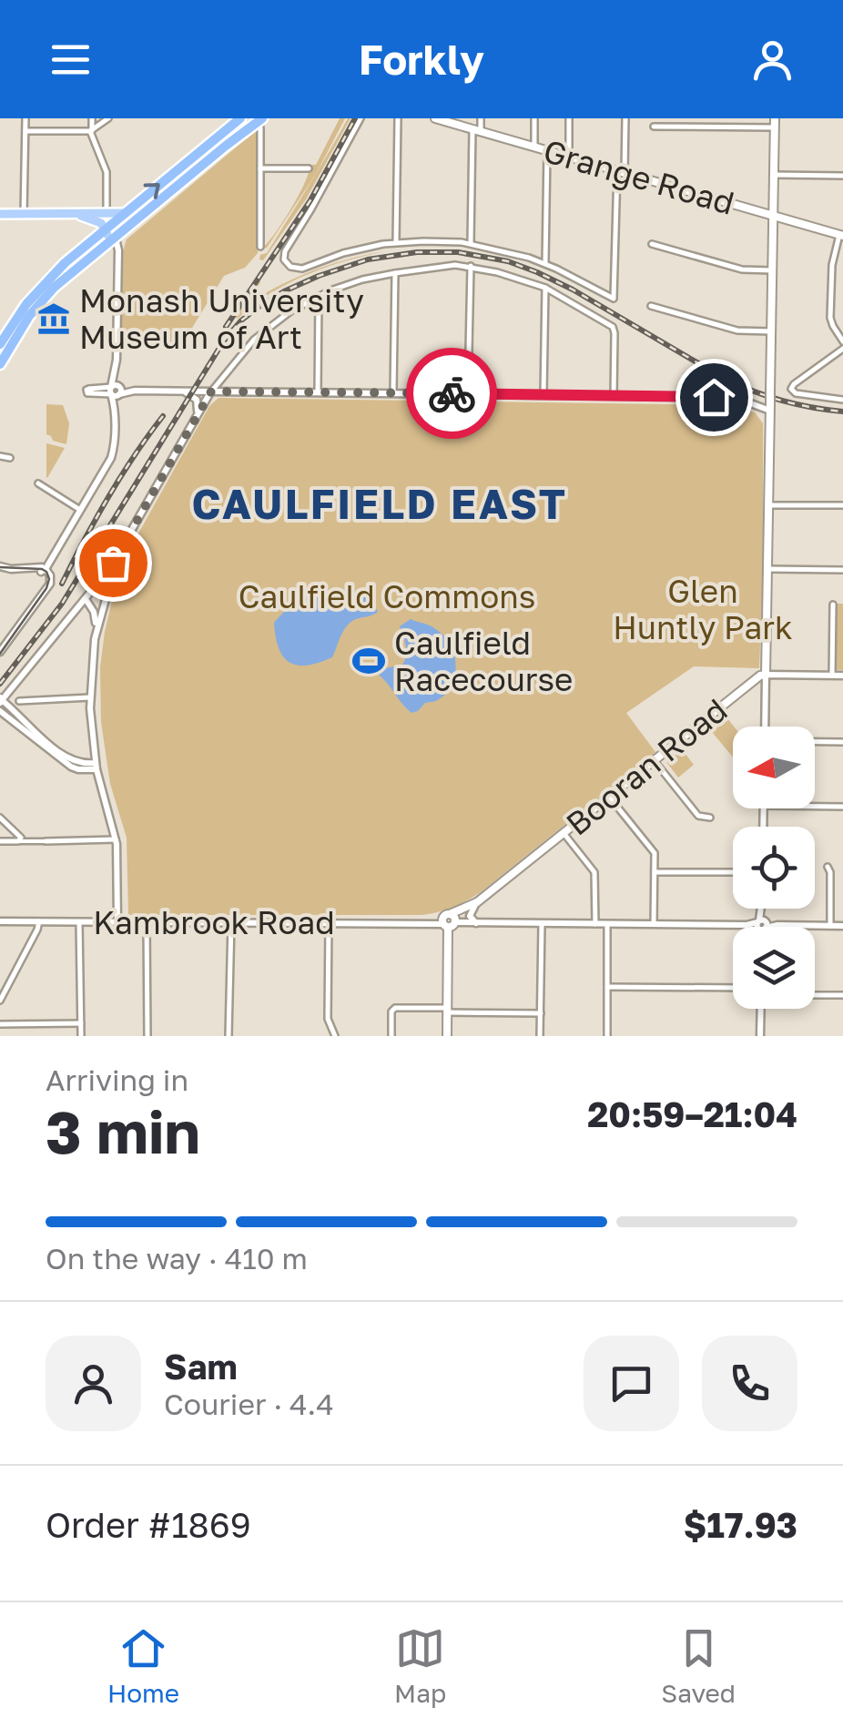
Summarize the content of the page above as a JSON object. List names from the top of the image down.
{
  "streets": {
    "main road": ["Grange Road", "Booran Road"],
    "street": ["Kambrook Road"]
  },
  "crossings": [
    ["Booran Road", "Kambrook Road"]
  ],
  "districts": ["CAULFIELD EAST"],
  "parks": ["Glen Huntly Park", "Caulfield Commons"],
  "places": {
    "museum": ["Monash University Museum of Art"],
    "sports": ["Caulfield Racecourse"]
  },
  "north": "left",
  "page": {
    "header": "Forkly",
    "heading": ["3 min", "Arriving in", "20:59–21:04"],
    "panel": [
      "Sam",
      "Courier · 4.4",
      "Order #1869",
      "$17.93"
    ],
    "bar": "On the way · 410 m",
    "tabs": ["Home", "Map", "Saved"]
  }
}
